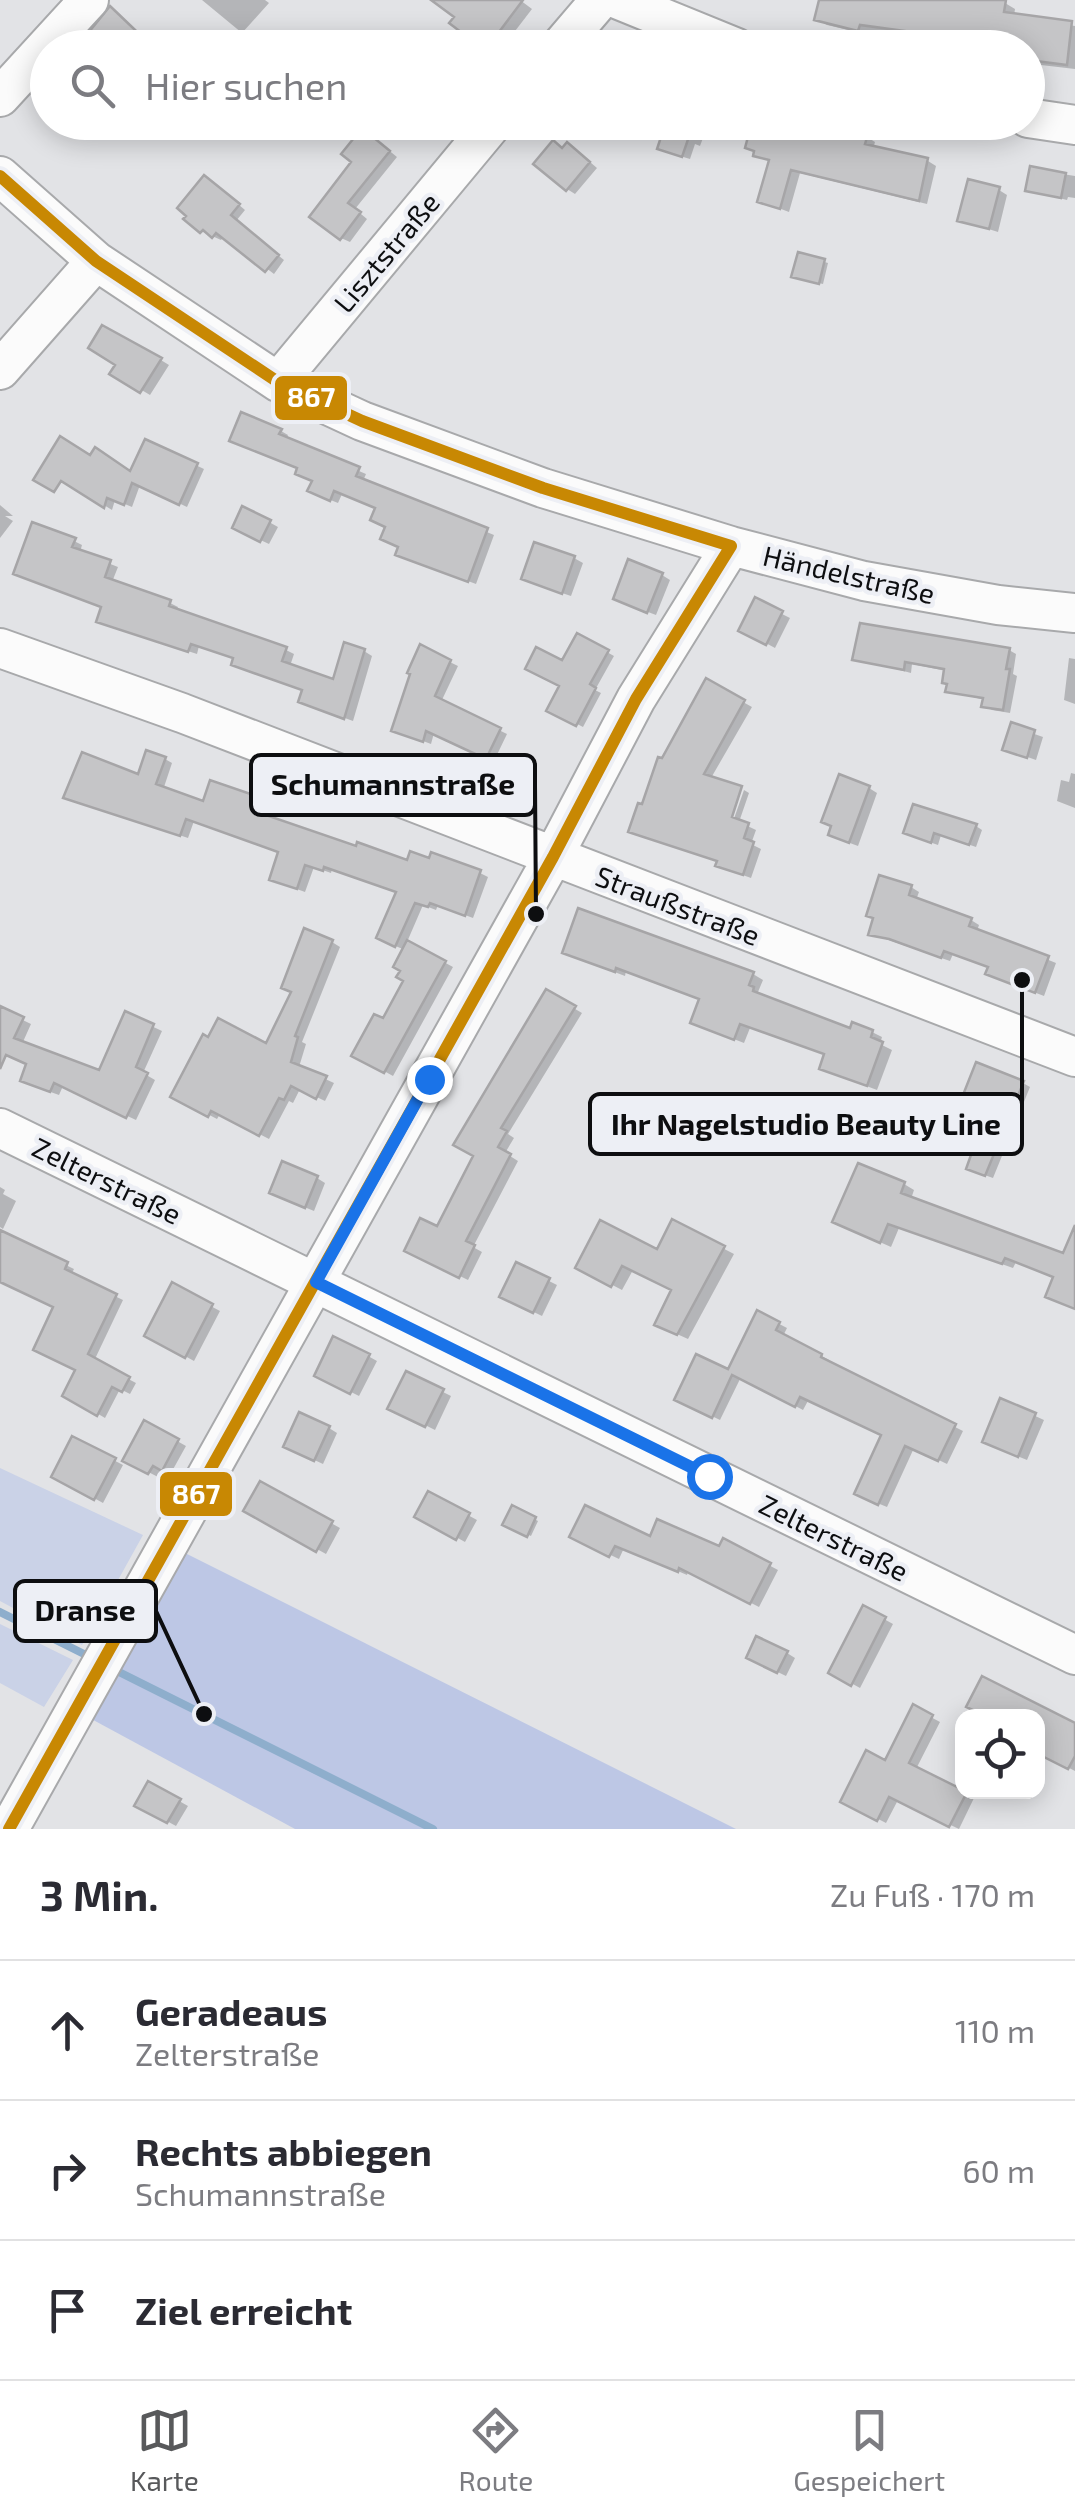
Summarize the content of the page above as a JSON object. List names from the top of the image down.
{
  "streets": {
    "street": [
      "Lisztstraße",
      "Händelstraße",
      "Straußstraße",
      "Zelterstraße"
    ]
  },
  "crossings": [
    ["Lisztstraße", "Händelstraße"]
  ],
  "places": ["Schumannstraße", "Ihr Nagelstudio Beauty Line", "Dranse"],
  "lines": ["transit line 867"],
  "page": {
    "search": "Hier suchen",
    "heading": ["3 Min.", "Zu Fuß · 170 m"],
    "list": [
      ["Geradeaus", "Zelterstraße", "110 m"],
      ["Rechts abbiegen", "Schumannstraße", "60 m"],
      "Ziel erreicht"
    ],
    "nav": ["Karte", "Route", "Gespeichert"]
  }
}
